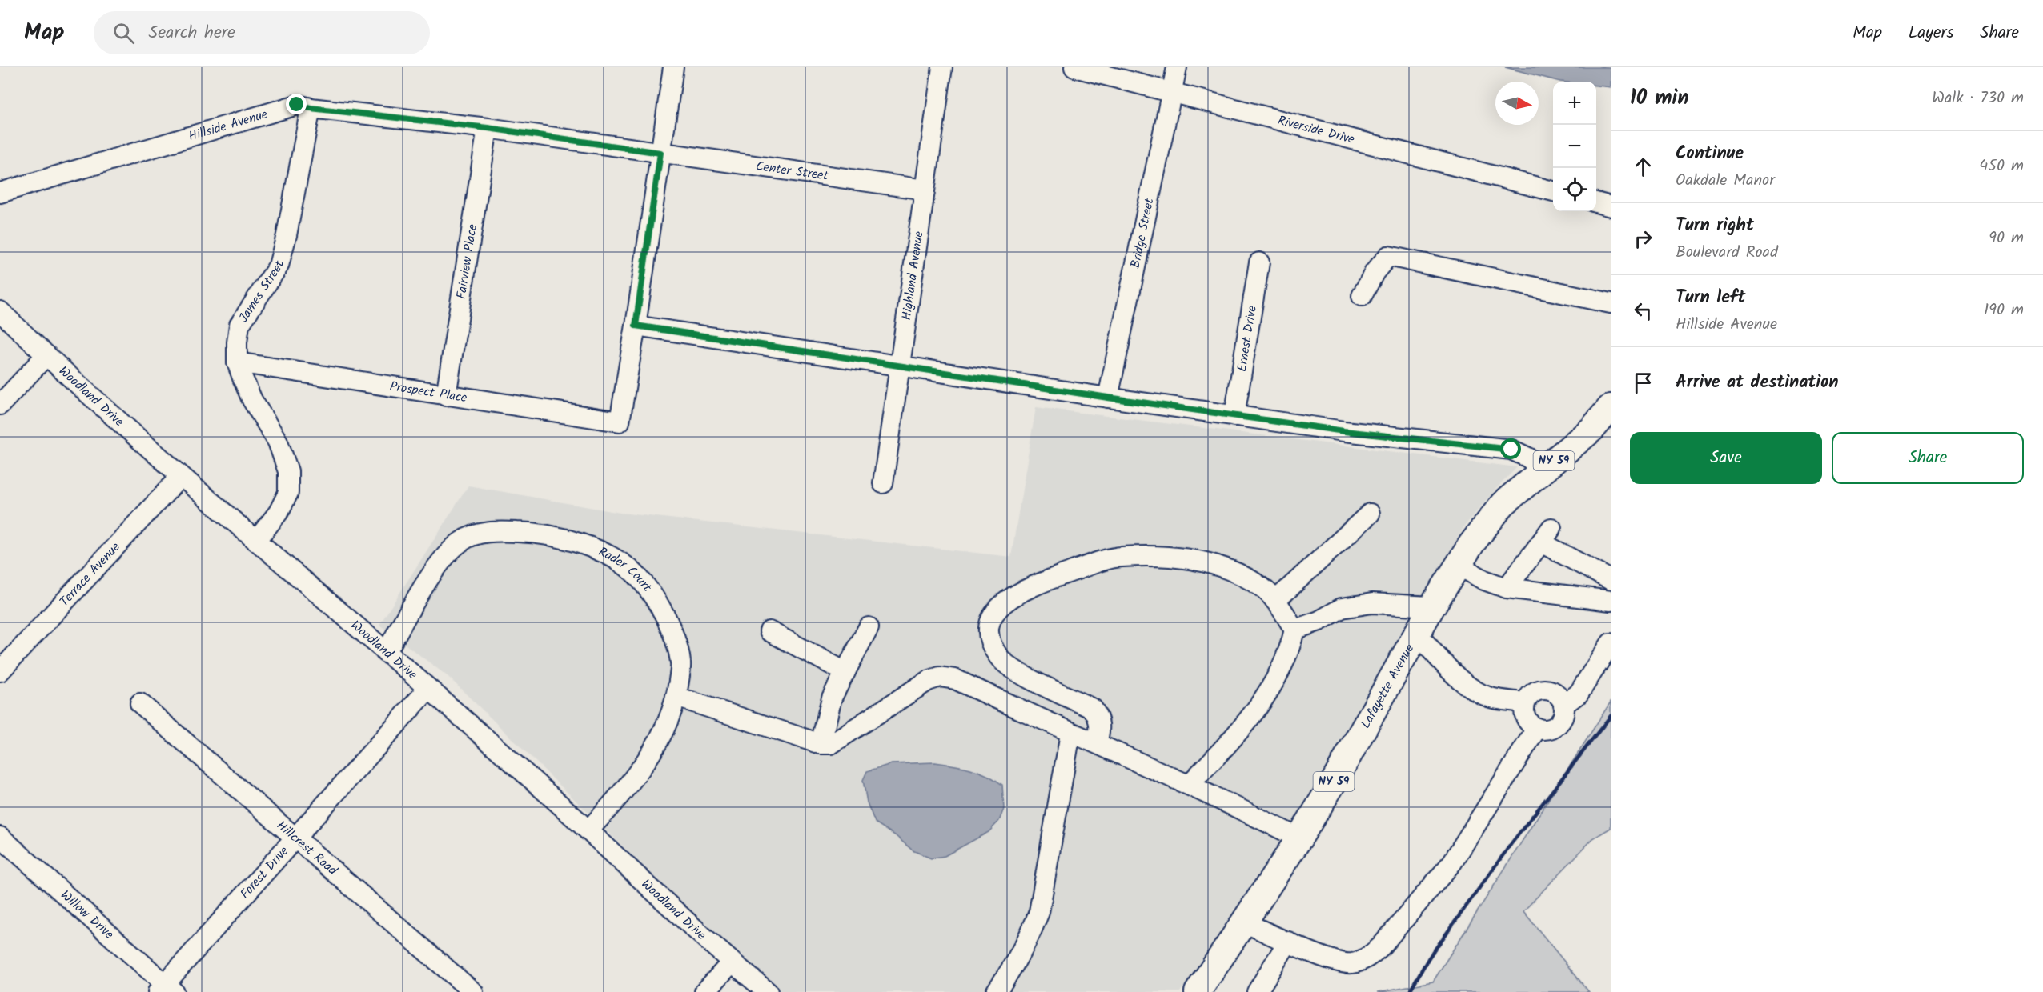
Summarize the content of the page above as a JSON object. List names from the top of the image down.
{
  "streets": {
    "main road": ["NY 59", "Lafayette Avenue"],
    "street": [
      "Hillside Avenue",
      "Riverside Drive",
      "Center Street",
      "Bridge Street",
      "Fairview Place",
      "Highland Avenue",
      "James Street",
      "Ernest Drive",
      "Prospect Place",
      "Woodland Drive",
      "Rader Court",
      "Terrace Avenue",
      "Hillcrest Road",
      "Forest Drive",
      "Willow Drive"
    ]
  },
  "crossings": [
    ["Hillside Avenue", "Center Street"],
    ["Hillside Avenue", "Fairview Place"],
    ["Hillside Avenue", "James Street"],
    ["Riverside Drive", "Bridge Street"],
    ["Center Street", "Highland Avenue"],
    ["Fairview Place", "Prospect Place"],
    ["James Street", "Prospect Place"],
    ["James Street", "Woodland Drive"],
    ["Woodland Drive", "Rader Court"],
    ["Woodland Drive", "Terrace Avenue"],
    ["Woodland Drive", "Forest Drive"],
    ["Hillcrest Road", "Forest Drive"],
    ["Forest Drive", "Willow Drive"]
  ],
  "north": "right",
  "page": {
    "header": "Map",
    "search": "Search here",
    "nav": ["Map", "Layers", "Share"],
    "heading": ["10 min", "Walk · 730 m"],
    "map_buttons": ["+", "−"],
    "list": [
      ["Continue", "Oakdale Manor", "450 m"],
      ["Turn right", "Boulevard Road", "90 m"],
      ["Turn left", "Hillside Avenue", "190 m"],
      "Arrive at destination"
    ],
    "buttons": ["Save", "Share"]
  }
}
